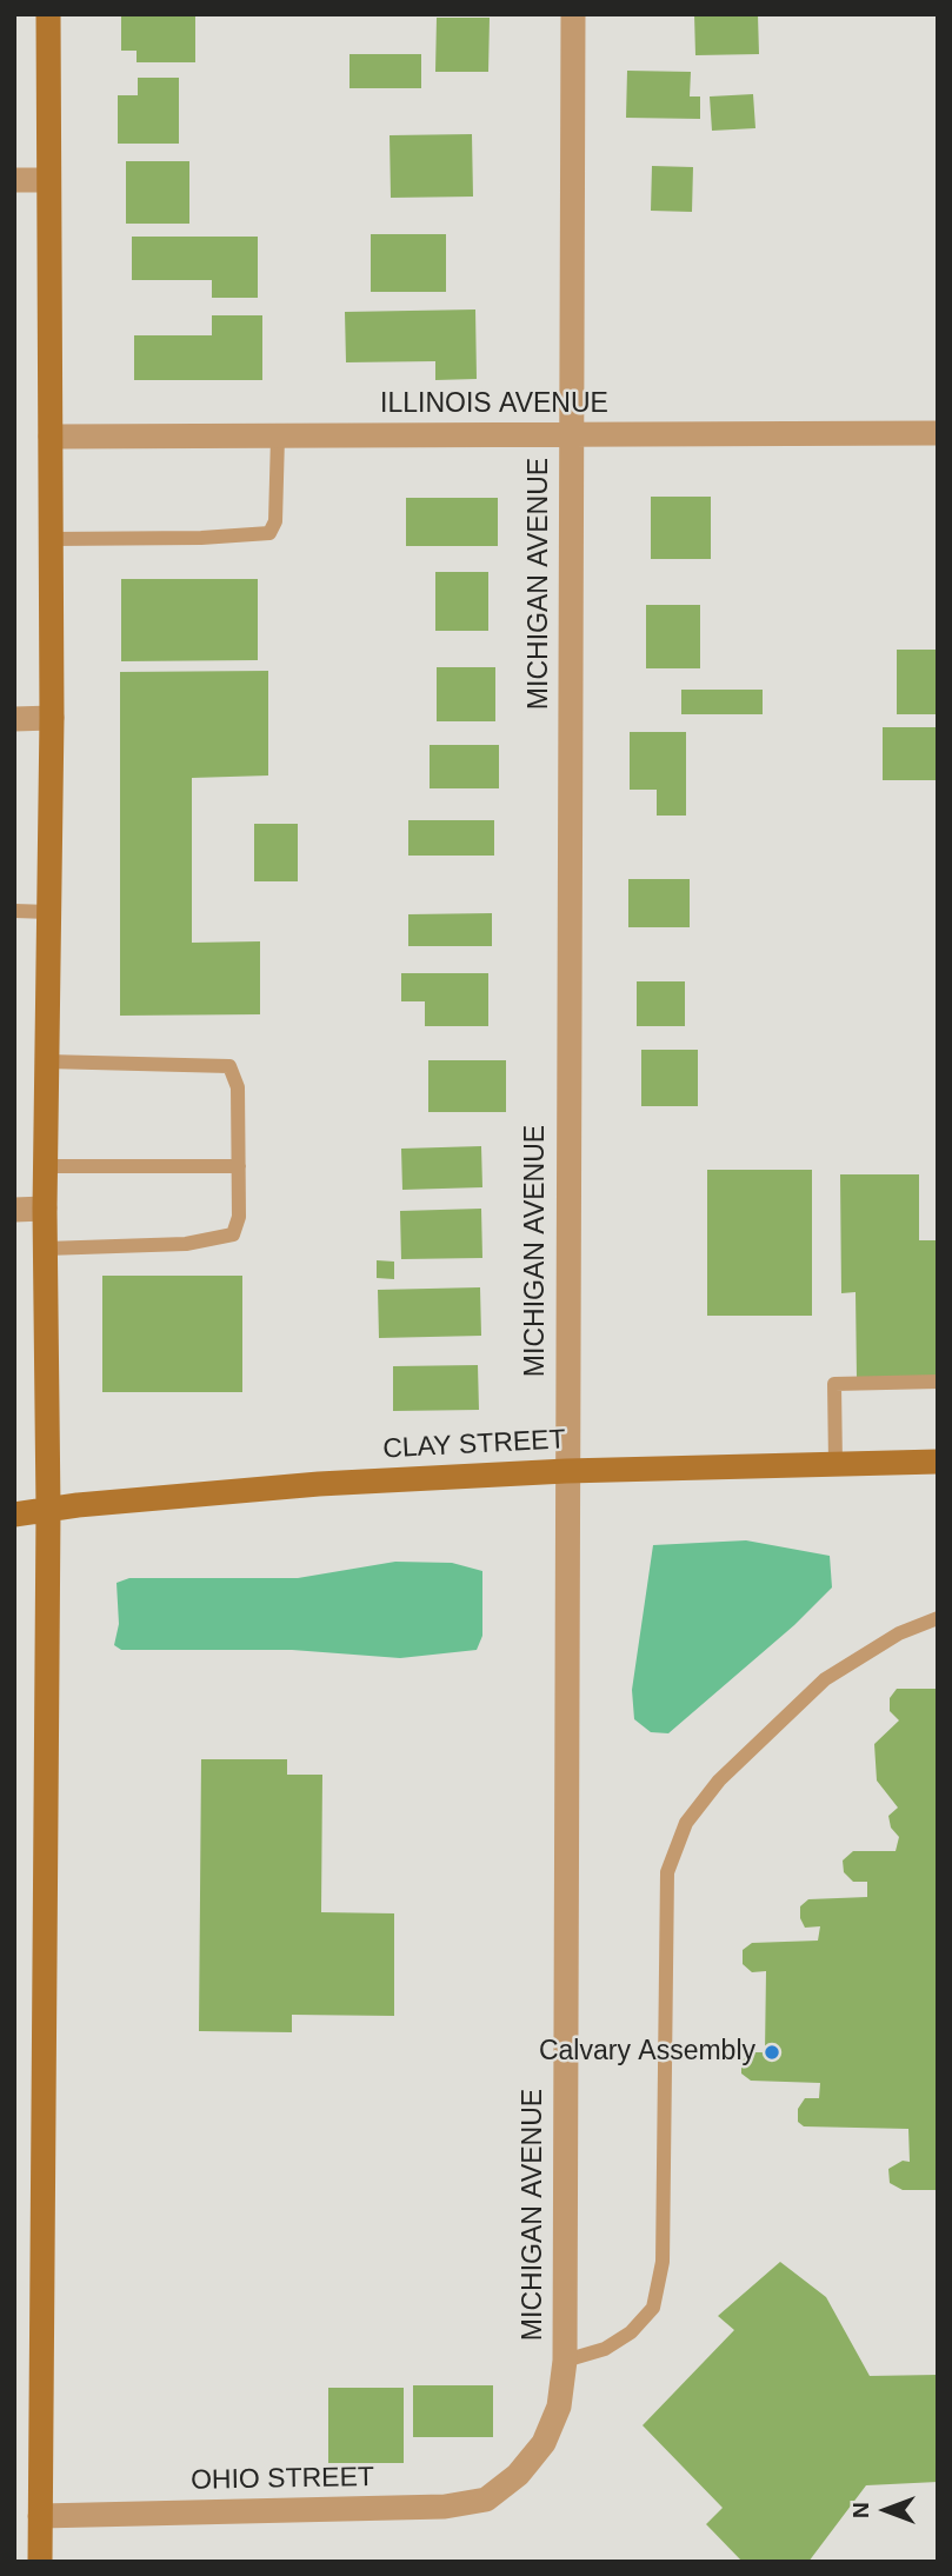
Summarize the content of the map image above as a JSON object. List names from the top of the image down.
{
  "streets": {
    "street": [
      "ILLINOIS AVENUE",
      "MICHIGAN AVENUE",
      "CLAY STREET",
      "OHIO STREET"
    ]
  },
  "crossings": [
    ["ILLINOIS AVENUE", "MICHIGAN AVENUE"],
    ["MICHIGAN AVENUE", "CLAY STREET"],
    ["MICHIGAN AVENUE", "OHIO STREET"]
  ],
  "places": ["Calvary Assembly"],
  "north": "left"
}
